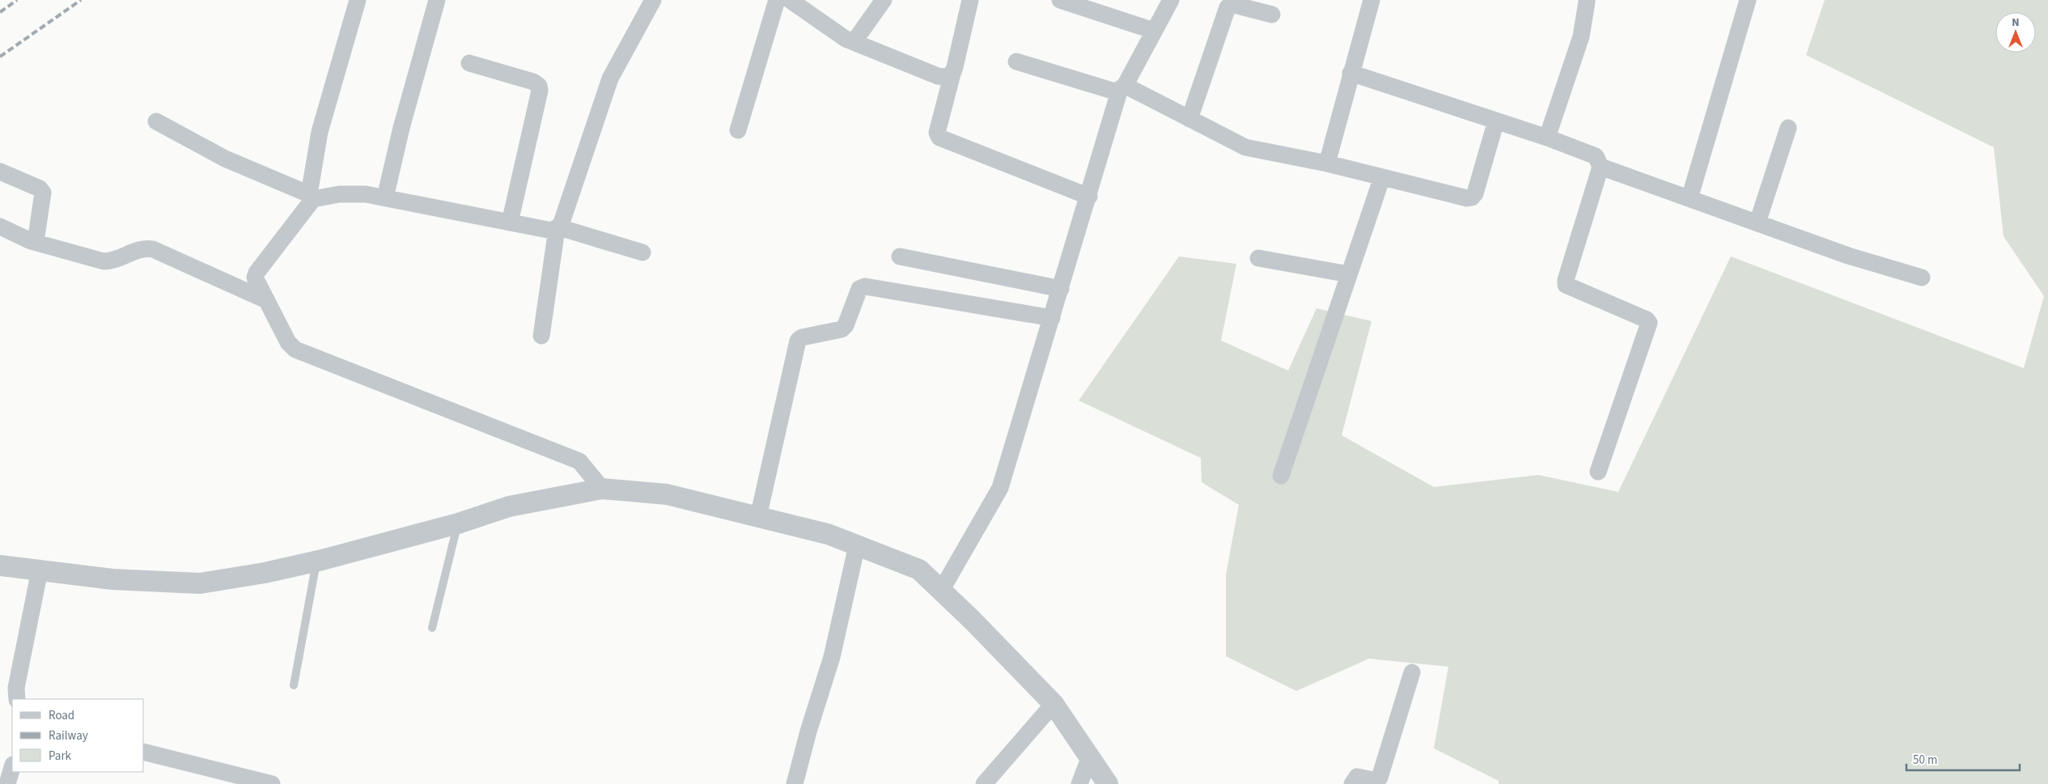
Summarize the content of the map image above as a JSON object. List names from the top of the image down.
{
  "legend": ["Road", "Railway", "Park"],
  "scale_bar": "50 m",
  "north": "top"
}
